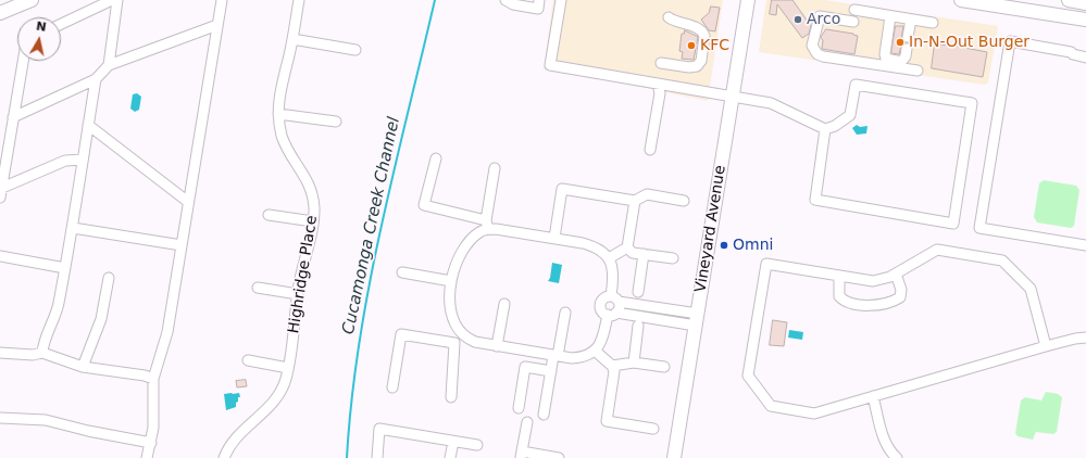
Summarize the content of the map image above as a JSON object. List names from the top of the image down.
{
  "streets": {
    "main road": ["Vineyard Avenue"],
    "street": ["Highridge Place"]
  },
  "water": ["Cucamonga Creek Channel"],
  "places": [
    "Arco",
    "In-N-Out Burger",
    "KFC",
    "Omni"
  ],
  "north": "top"
}
